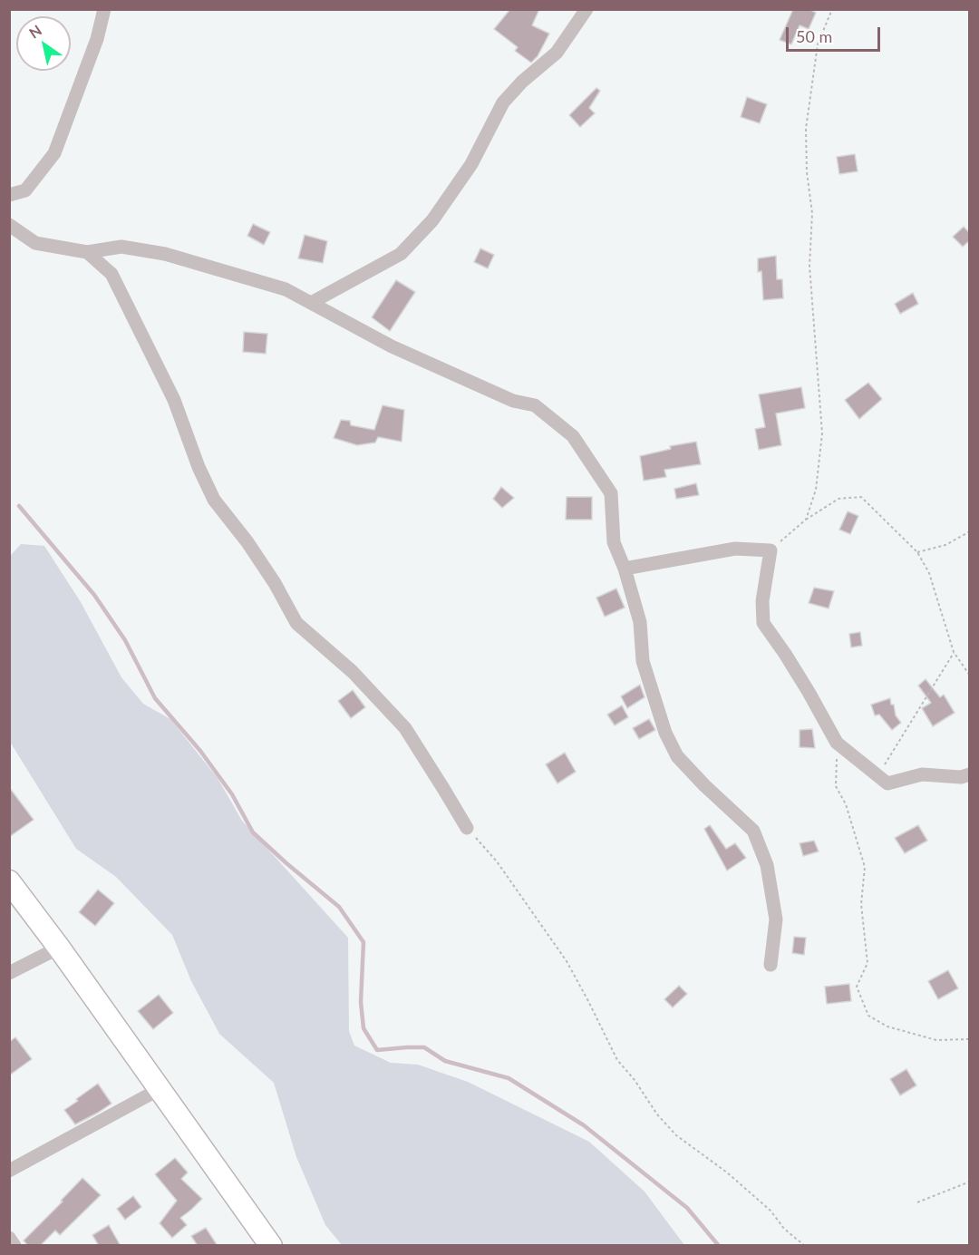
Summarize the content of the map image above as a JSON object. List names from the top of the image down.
{
  "scale_bar": "50 m",
  "north": "top left"
}
